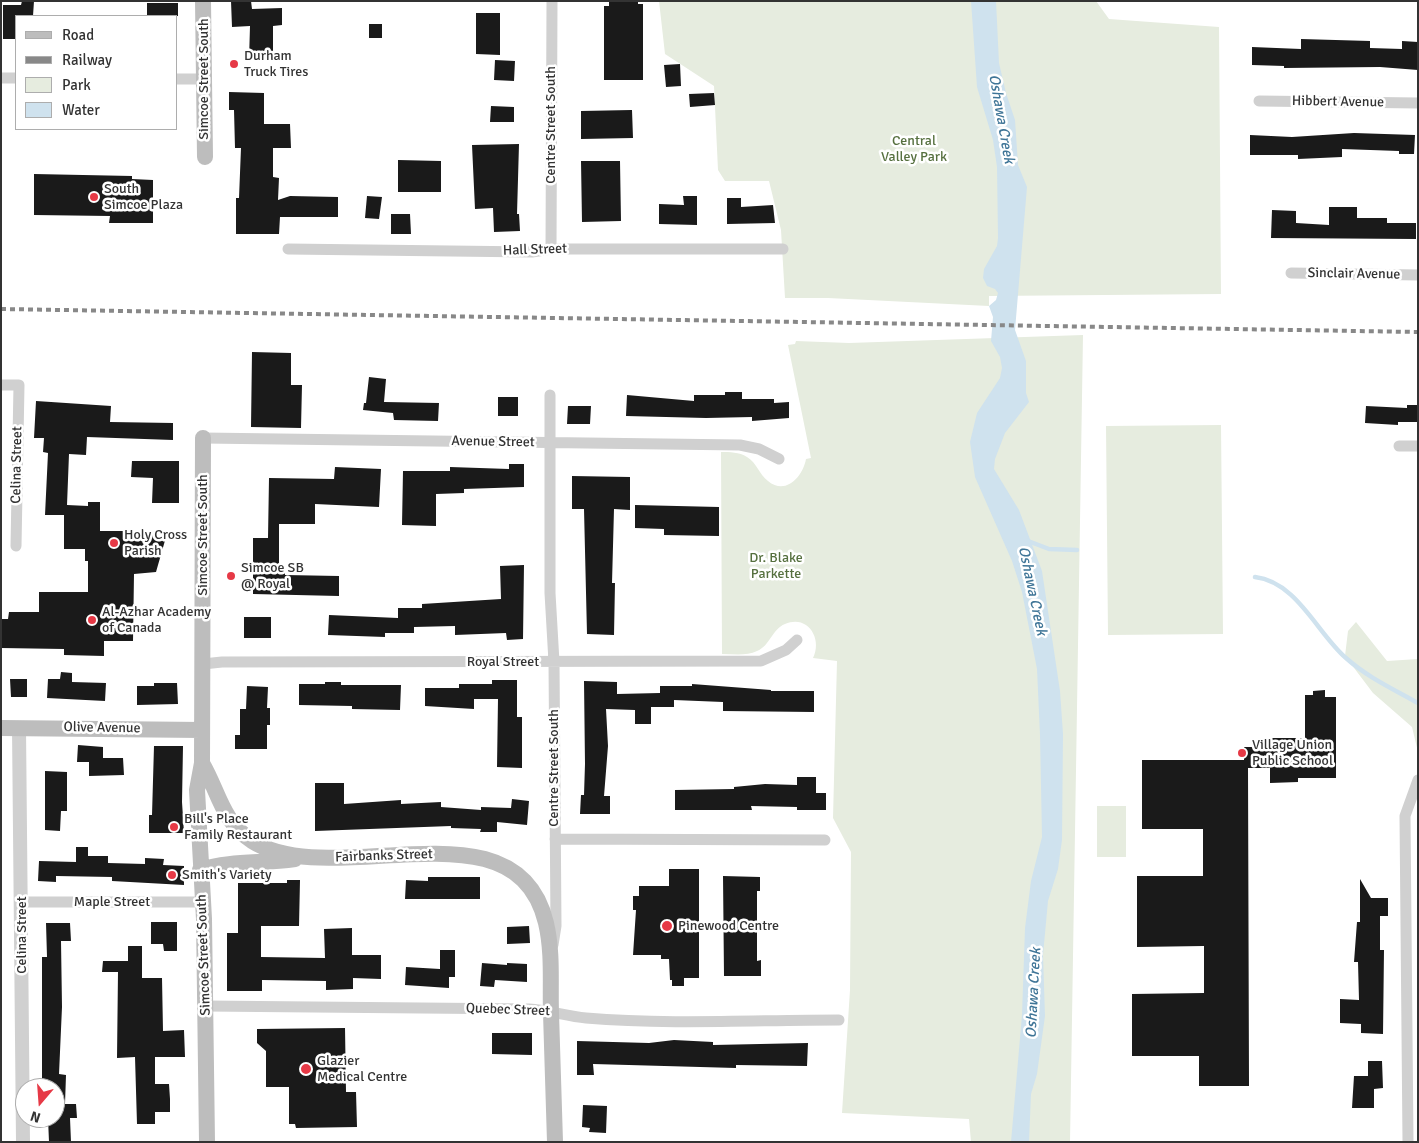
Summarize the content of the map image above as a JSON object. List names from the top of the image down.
{
  "streets": {
    "main road": [
      "Simcoe Street South",
      "Centre Street South",
      "Olive Avenue",
      "Fairbanks Street"
    ],
    "street": [
      "Hibbert Avenue",
      "Hall Street",
      "Sinclair Avenue",
      "Avenue Street",
      "Celina Street",
      "Royal Street",
      "Maple Street",
      "Quebec Street"
    ]
  },
  "crossings": [
    ["Simcoe Street South", "Avenue Street"],
    ["Simcoe Street South", "Royal Street"],
    ["Simcoe Street South", "Olive Avenue"],
    ["Simcoe Street South", "Fairbanks Street"],
    ["Simcoe Street South", "Maple Street"],
    ["Simcoe Street South", "Quebec Street"],
    ["Centre Street South", "Hall Street"],
    ["Centre Street South", "Avenue Street"],
    ["Centre Street South", "Royal Street"],
    ["Centre Street South", "Fairbanks Street"],
    ["Centre Street South", "Quebec Street"],
    ["Celina Street", "Olive Avenue"],
    ["Celina Street", "Maple Street"]
  ],
  "water": ["Oshawa Creek"],
  "parks": ["Central Valley Park", "Dr. Blake Parkette"],
  "places": [
    "Durham Truck Tires",
    "South Simcoe Plaza",
    "Holy Cross Parish",
    "Simcoe SB @ Royal",
    "Al-Azhar Academy of Canada",
    "Village Union Public School",
    "Bill's Place Family Restaurant",
    "Smith's Variety",
    "Pinewood Centre",
    "Glazier Medical Centre"
  ],
  "legend": [
    "Road",
    "Railway",
    "Park",
    "Water"
  ],
  "north": "bottom"
}
